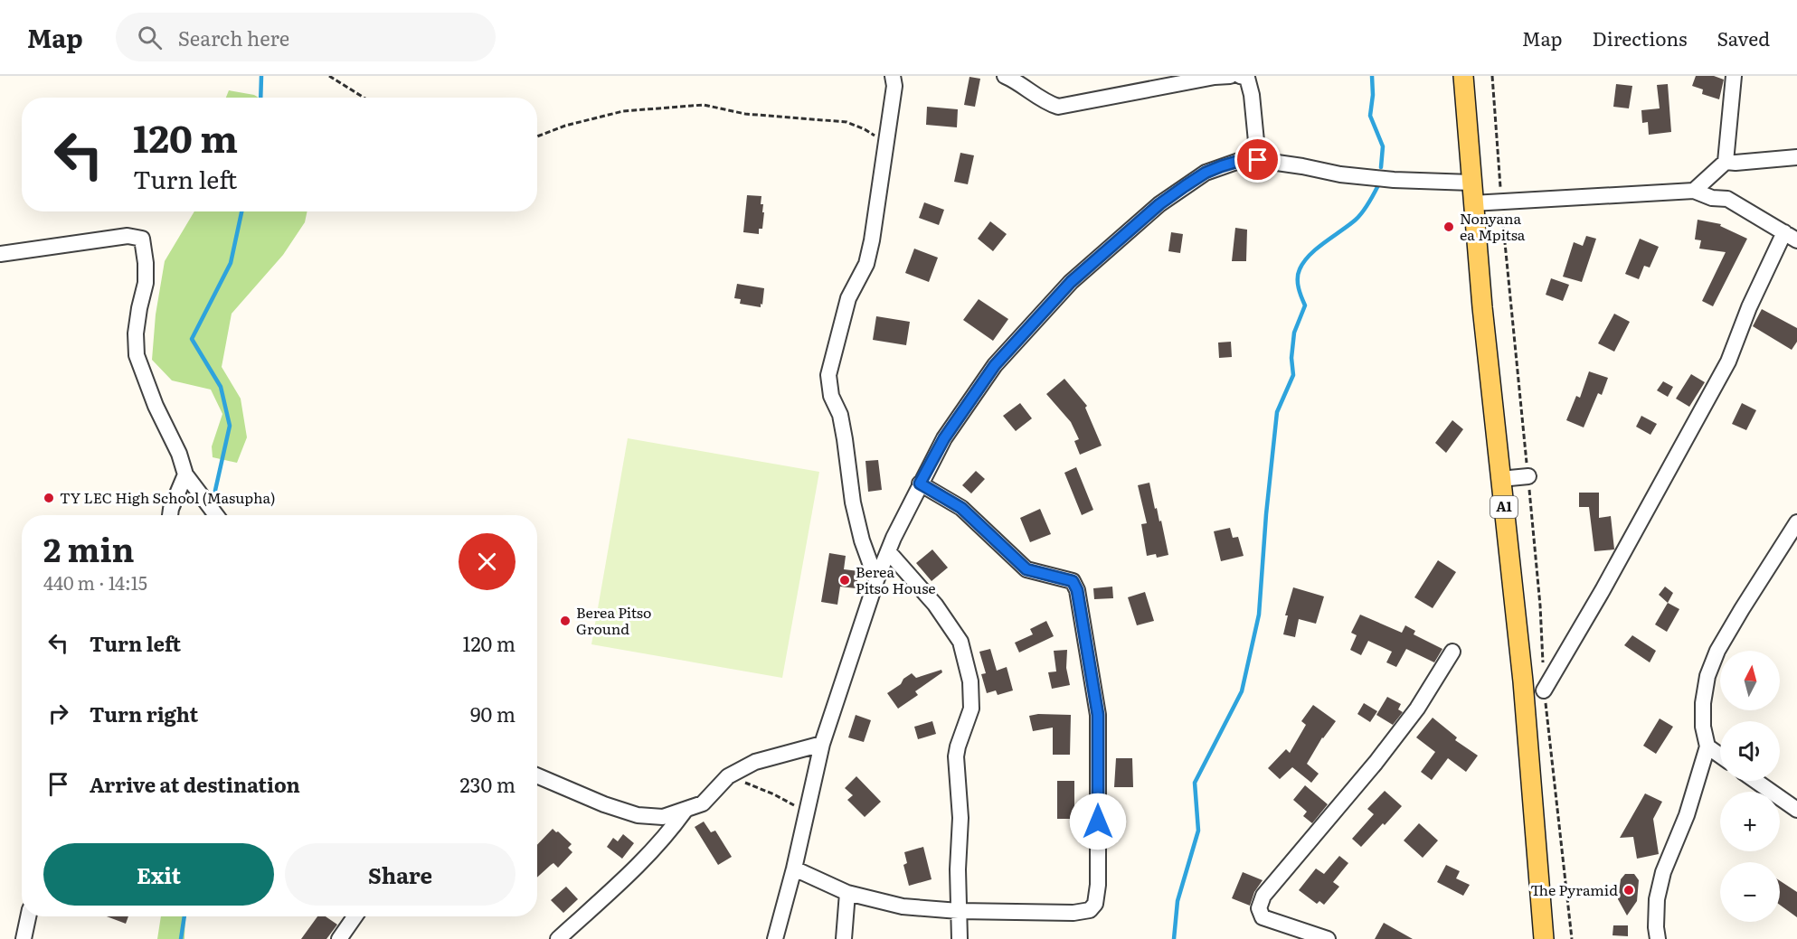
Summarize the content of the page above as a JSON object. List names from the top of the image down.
{
  "streets": {
    "main road": ["A1"]
  },
  "places": [
    "Nonyana ea Mpitsa",
    "TY LEC High School (Masupha)",
    "Berea Pitso House",
    "Berea Pitso Ground",
    "The Pyramid"
  ],
  "north": "top",
  "page": {
    "header": "Map",
    "search": "Search here",
    "nav": ["Map", "Directions", "Saved"],
    "turn": ["120 m", "Turn left"],
    "heading": ["2 min", "440 m · 14:15"],
    "list": [
      {
        "name": "Turn left",
        "value": "120 m"
      },
      {
        "name": "Turn right",
        "value": "90 m"
      },
      {
        "name": "Arrive at destination",
        "value": "230 m"
      }
    ],
    "map_buttons": ["+", "−"],
    "buttons": ["Exit", "Share"]
  }
}
